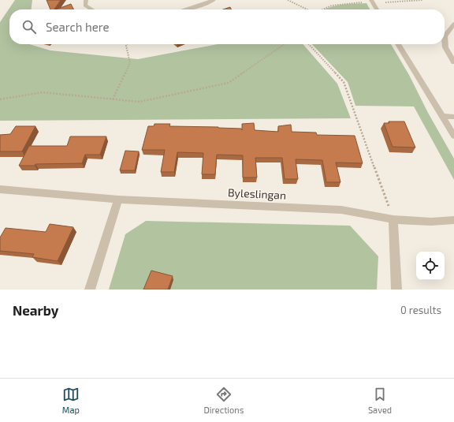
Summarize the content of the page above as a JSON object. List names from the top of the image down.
{
  "streets": {
    "street": ["Byleslingan"]
  },
  "page": {
    "search": "Search here",
    "heading": ["Nearby", "0 results"],
    "nav": ["Map", "Directions", "Saved"]
  }
}
